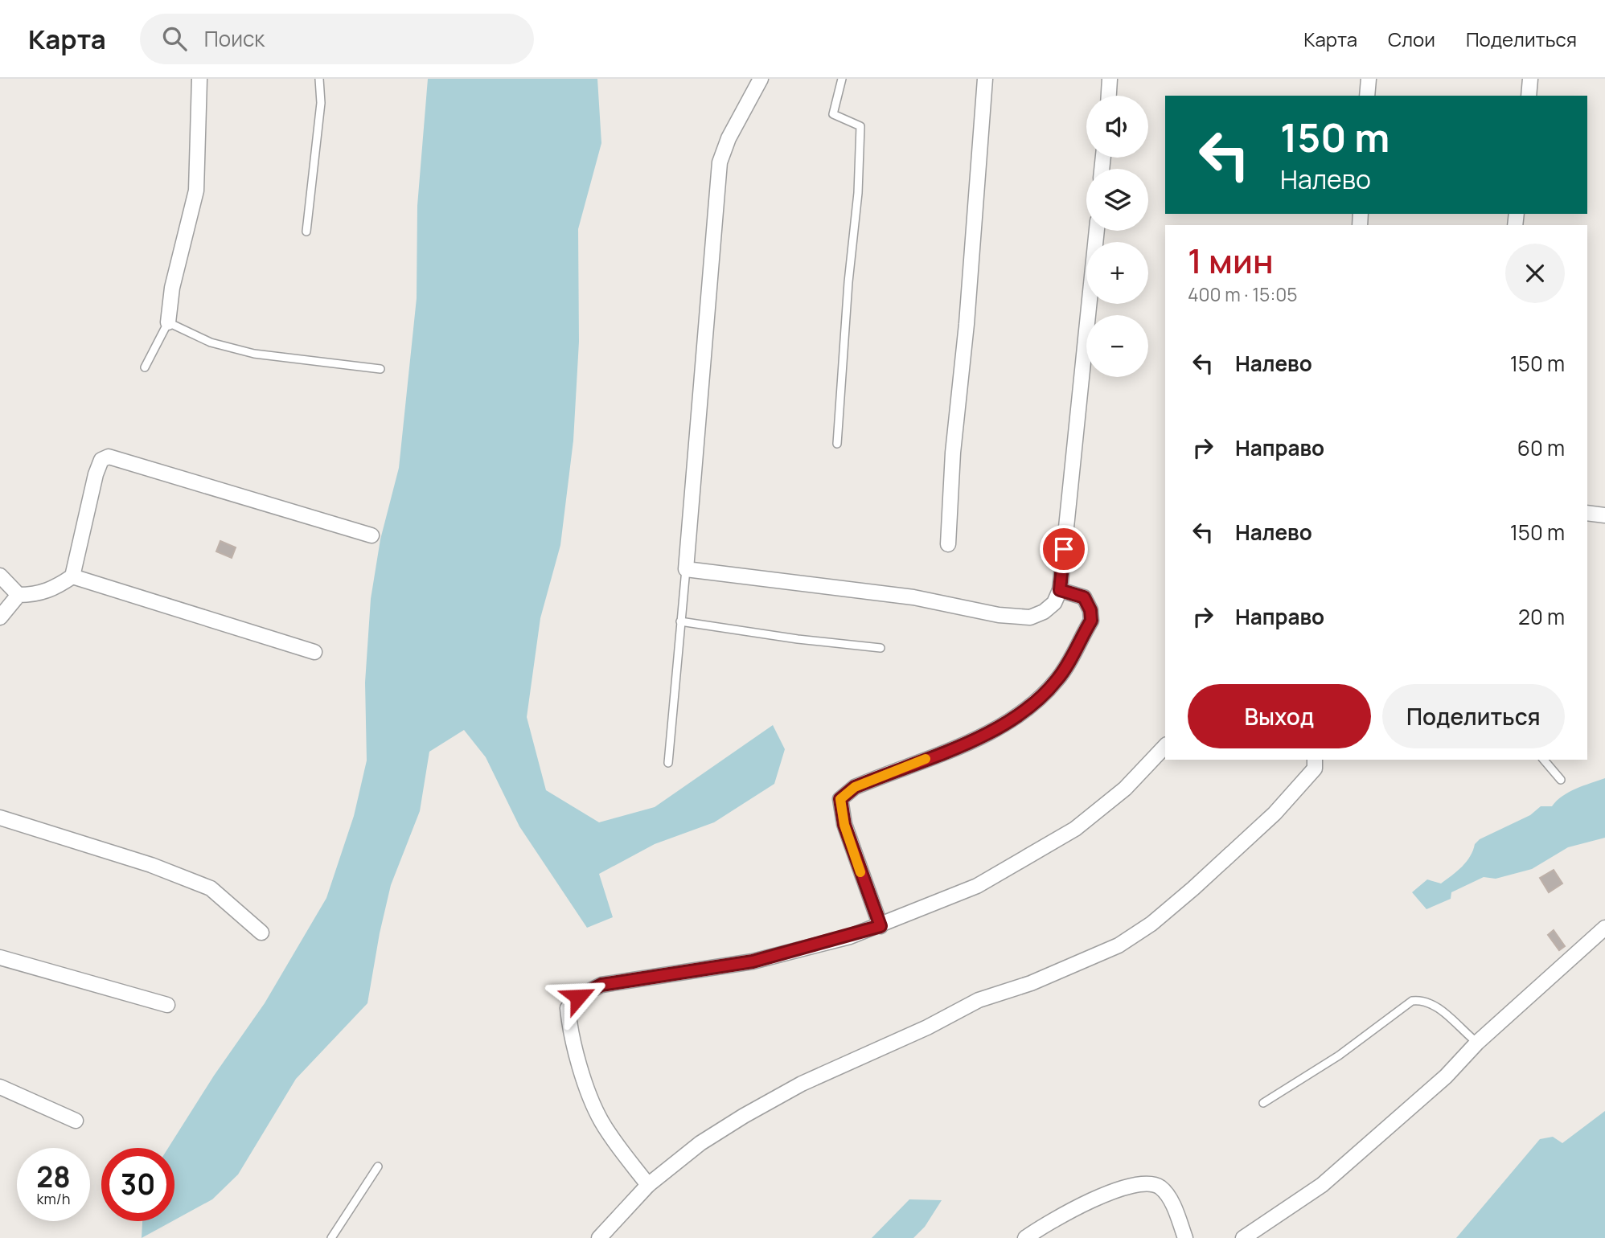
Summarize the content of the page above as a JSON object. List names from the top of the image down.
{
  "page": {
    "header": "Карта",
    "search": "Поиск",
    "nav": ["Карта", "Слои", "Поделиться"],
    "map_buttons": ["+", "−"],
    "turn": ["150 m", "Налево"],
    "heading": ["1 мин", "400 m · 15:05"],
    "list": [
      {
        "name": "Налево",
        "value": "150 m"
      },
      {
        "name": "Направо",
        "value": "60 m"
      },
      {
        "name": "Налево",
        "value": "150 m"
      },
      {
        "name": "Направо",
        "value": "20 m"
      }
    ],
    "buttons": ["Выход", "Поделиться"],
    "speed": "28 km/h",
    "limit": "30"
  }
}
